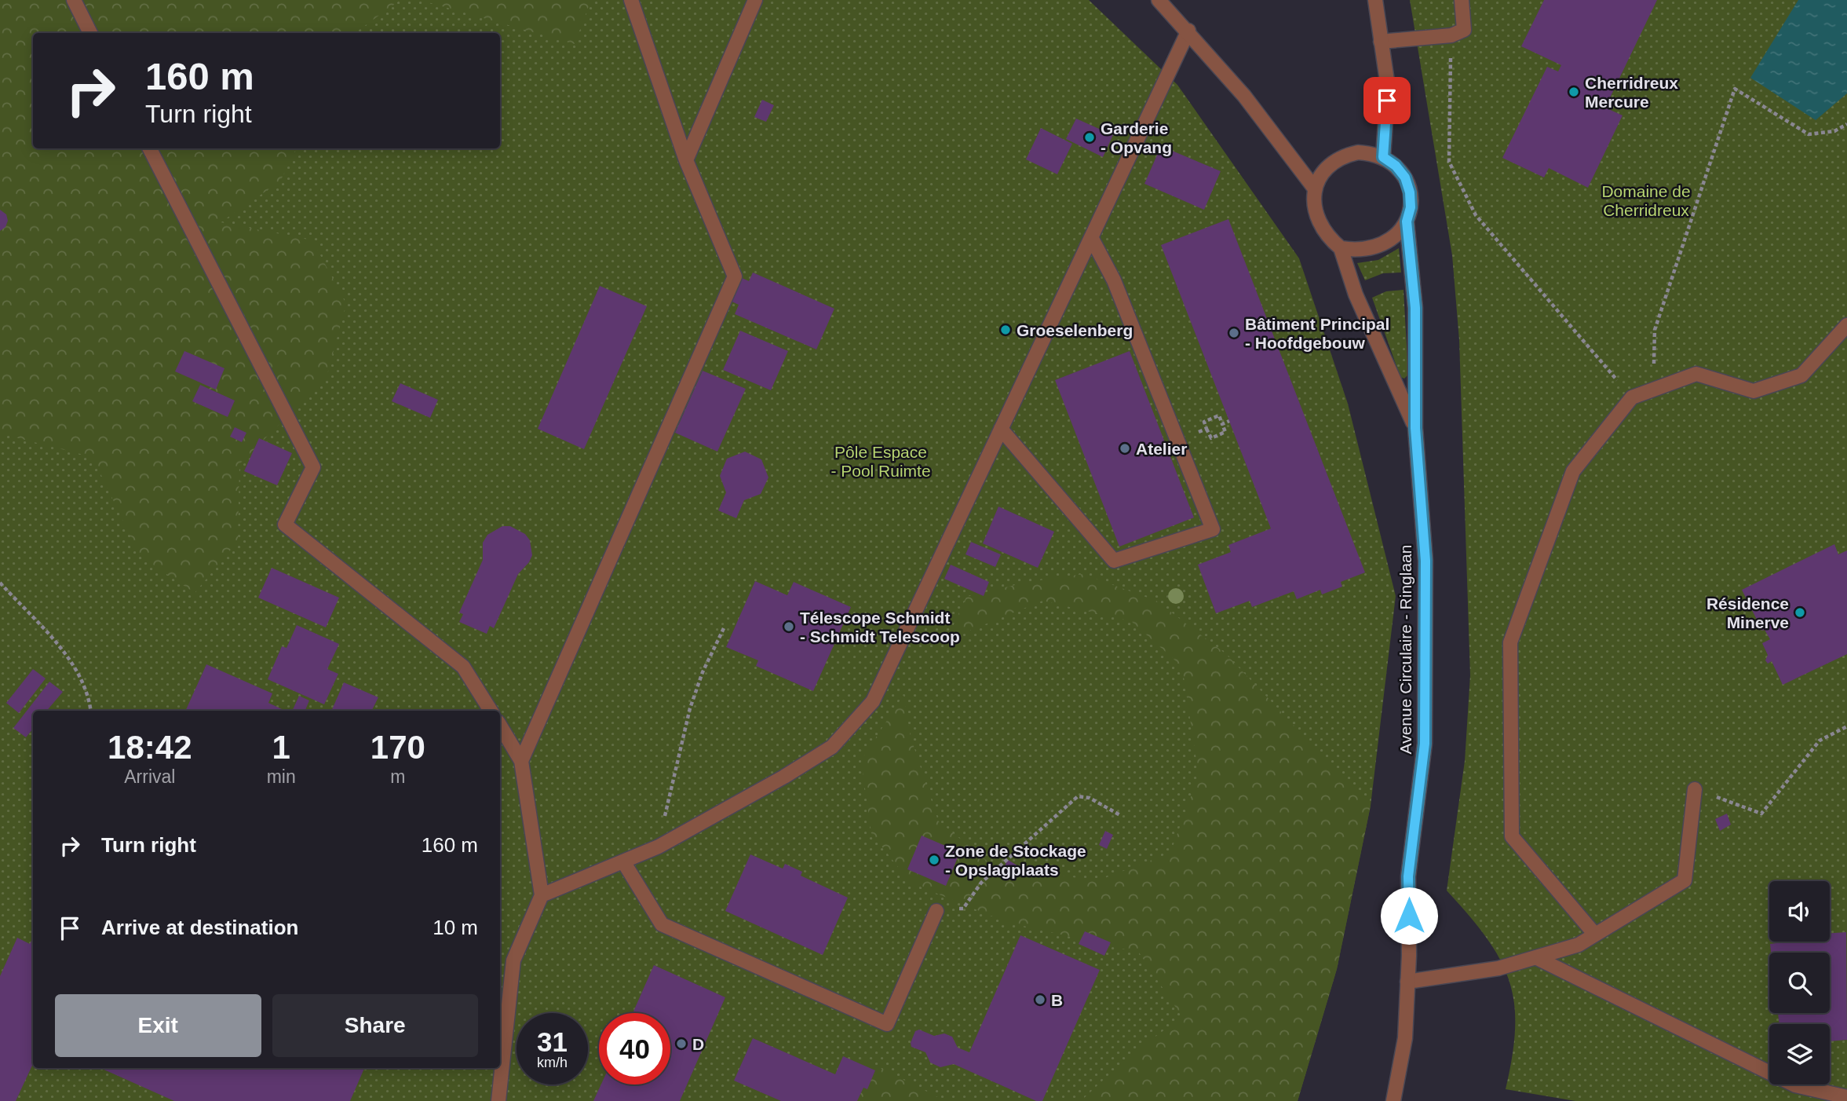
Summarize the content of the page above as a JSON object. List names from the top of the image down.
{
  "streets": {
    "street": ["Avenue Circulaire - Ringlaan"]
  },
  "parks": ["Domaine de Cherridreux", "Pôle Espace - Pool Ruimte"],
  "places": [
    "Cherridreux Mercure",
    "Garderie - Opvang",
    "Groeselenberg",
    "Bâtiment Principal - Hoofdgebouw",
    "Atelier",
    "Résidence Minerve",
    "Télescope Schmidt - Schmidt Telescoop",
    "Zone de Stockage - Opslagplaats",
    "B",
    "D"
  ],
  "page": {
    "turn": ["160 m", "Turn right"],
    "eta": [
      "18:42",
      "Arrival",
      "1",
      "min",
      "170",
      "m"
    ],
    "list": [
      {
        "name": "Turn right",
        "value": "160 m"
      },
      {
        "name": "Arrive at destination",
        "value": "10 m"
      }
    ],
    "buttons": ["Exit", "Share"],
    "speed": "31 km/h",
    "limit": "40"
  }
}
